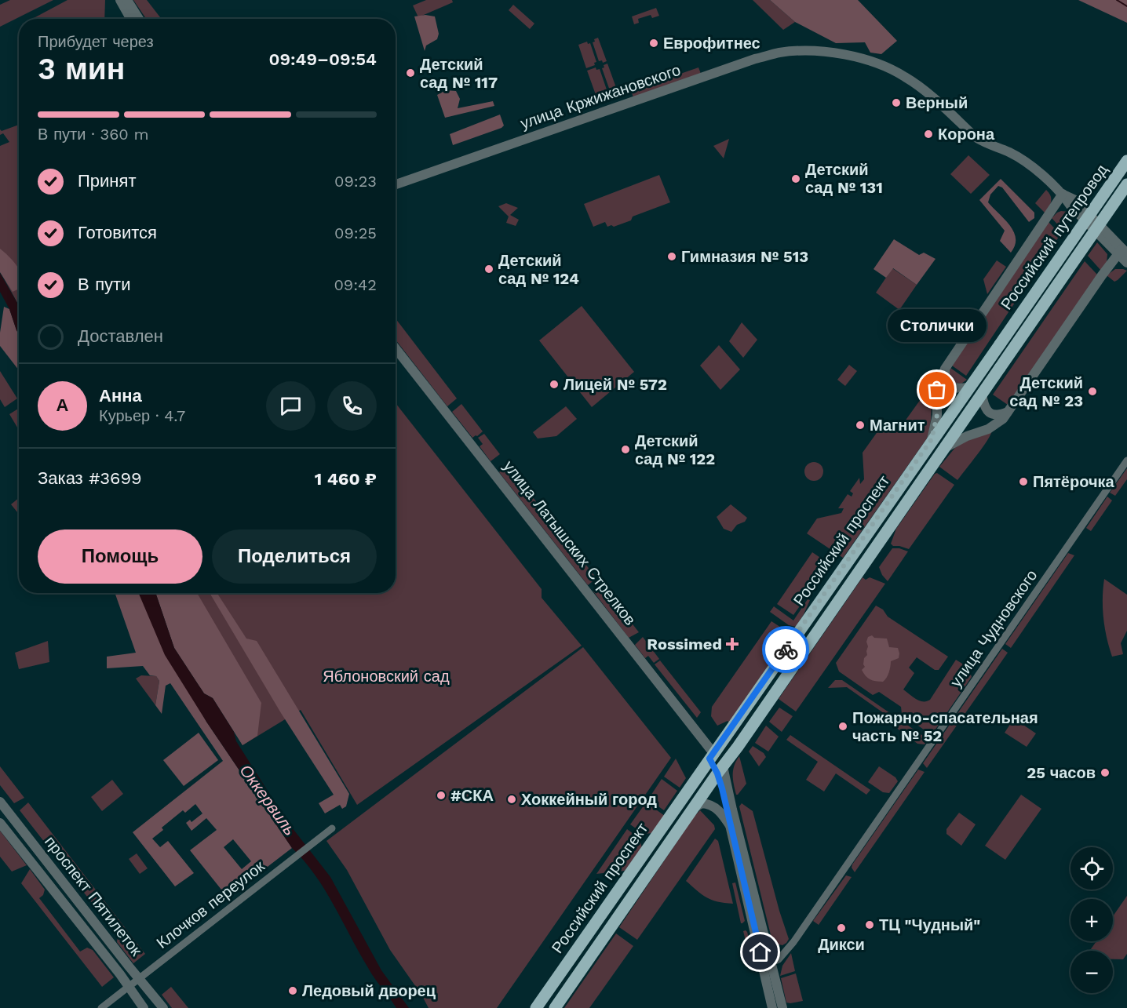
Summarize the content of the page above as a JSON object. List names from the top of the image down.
{
  "streets": {
    "main road": ["Российский путепровод", "Российский проспект", "улица Латышских Стрелков"],
    "street": [
      "улица Кржижановского",
      "улица Чудновского",
      "проспект Пятилеток",
      "Клочков переулок"
    ]
  },
  "crossings": [
    ["улица Кржижановского", "Российский проспект"],
    ["Российский путепровод", "Российский проспект"],
    ["Российский проспект", "улица Латышских Стрелков"],
    ["проспект Пятилеток", "Клочков переулок"]
  ],
  "water": ["Оккервиль"],
  "parks": ["Яблоновский сад"],
  "places": {
    "other": [
      "Еврофитнес",
      "Детский сад № 117",
      "Верный",
      "Корона",
      "Детский сад № 131",
      "Гимназия № 513",
      "Детский сад № 124",
      "Лицей № 572",
      "Столички",
      "Детский сад № 23",
      "Магнит",
      "Детский сад № 122",
      "Пятёрочка",
      "Пожарно-спасательная часть № 52",
      "25 часов",
      "#СКА",
      "Хоккейный город",
      "ТЦ \"Чудный\"",
      "Дикси",
      "Ледовый дворец"
    ],
    "health": ["Rossimed"]
  },
  "page": {
    "heading": ["3 мин", "Прибудет через", "09:49–09:54"],
    "panel": [
      "Анна",
      "Курьер · 4.7",
      "Заказ #3699",
      "1 460 ₽"
    ],
    "bar": "В пути · 360 m",
    "list": [
      ["Принят", "09:23"],
      ["Готовится", "09:25"],
      ["В пути", "09:42"],
      "Доставлен"
    ],
    "bubble": "Столички",
    "round": "А",
    "buttons": ["Помощь", "Поделиться"],
    "map_buttons": ["+", "−"]
  }
}
